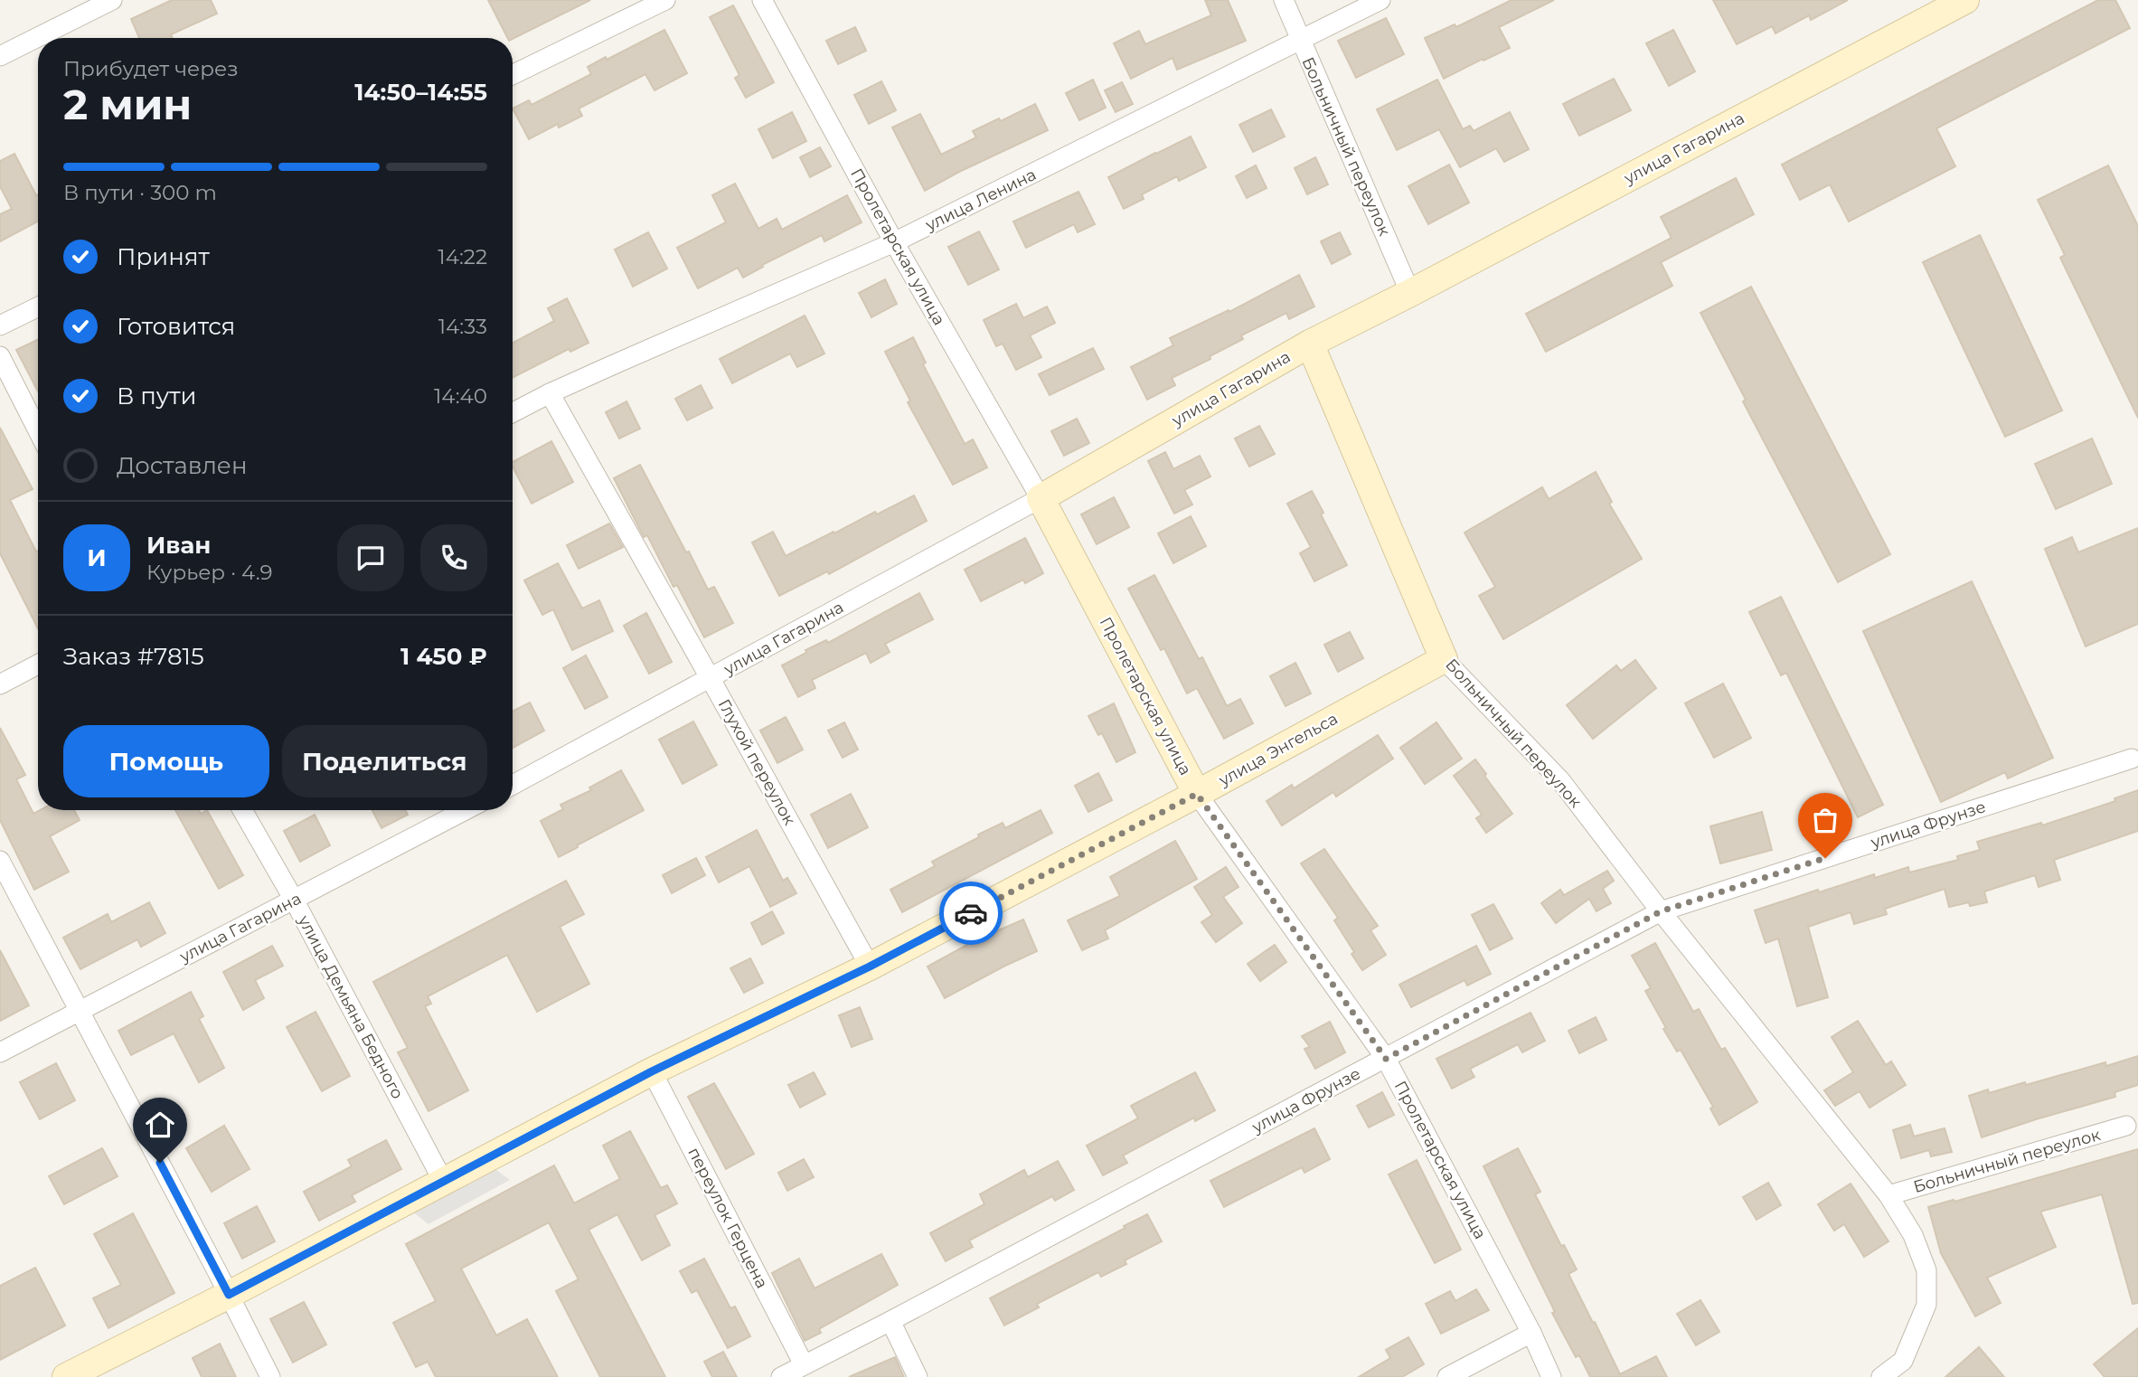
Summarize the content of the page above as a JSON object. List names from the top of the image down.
{
  "streets": {
    "main road": [
      "Больничный переулок",
      "улица Гагарина",
      "Пролетарская улица",
      "улица Энгельса"
    ],
    "street": [
      "улица Ленина",
      "Глухой переулок",
      "улица Фрунзе",
      "улица Демьяна Бедного",
      "переулок Герцена"
    ]
  },
  "crossings": [
    ["Больничный переулок", "улица Гагарина"],
    ["Больничный переулок", "улица Ленина"],
    ["Больничный переулок", "улица Энгельса"],
    ["Больничный переулок", "улица Фрунзе"],
    ["улица Гагарина", "Пролетарская улица"],
    ["улица Гагарина", "Глухой переулок"],
    ["улица Гагарина", "улица Демьяна Бедного"],
    ["улица Ленина", "Пролетарская улица"],
    ["улица Ленина", "Глухой переулок"],
    ["Пролетарская улица", "улица Энгельса"],
    ["Пролетарская улица", "улица Фрунзе"],
    ["улица Энгельса", "Глухой переулок"],
    ["улица Энгельса", "улица Демьяна Бедного"],
    ["улица Энгельса", "переулок Герцена"],
    ["улица Фрунзе", "переулок Герцена"]
  ],
  "page": {
    "heading": ["2 мин", "Прибудет через", "14:50–14:55"],
    "panel": [
      "Иван",
      "Курьер · 4.9",
      "Заказ #7815",
      "1 450 ₽"
    ],
    "bar": "В пути · 300 m",
    "list": [
      ["Принят", "14:22"],
      ["Готовится", "14:33"],
      ["В пути", "14:40"],
      "Доставлен"
    ],
    "round": "И",
    "buttons": ["Помощь", "Поделиться"]
  }
}
